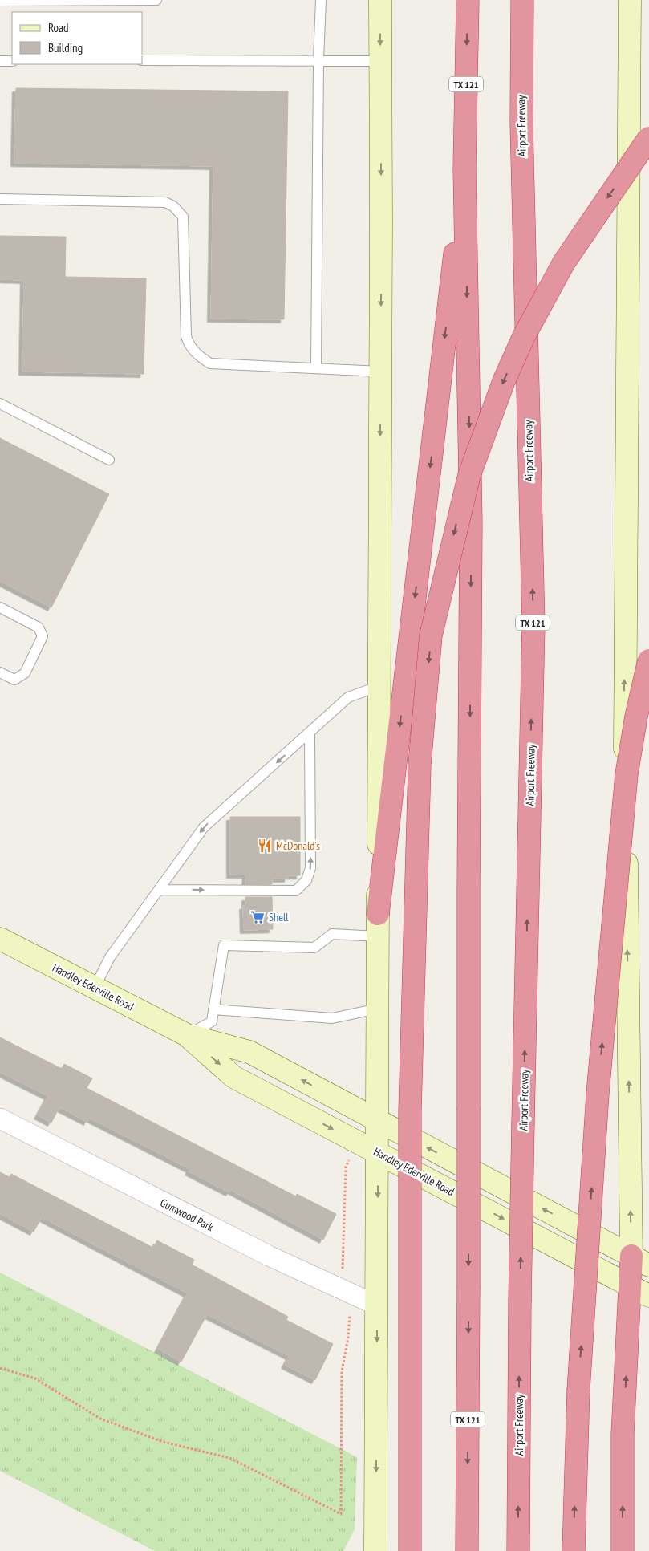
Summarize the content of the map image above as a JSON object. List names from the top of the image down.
{
  "streets": {
    "highway": ["TX 121", "Airport Freeway"],
    "main road": ["Handley Ederville Road"],
    "street": ["Gumwood Park"]
  },
  "places": {
    "restaurant": ["McDonald's"],
    "supermarket": ["Shell"]
  },
  "legend": ["Road", "Building"]
}
